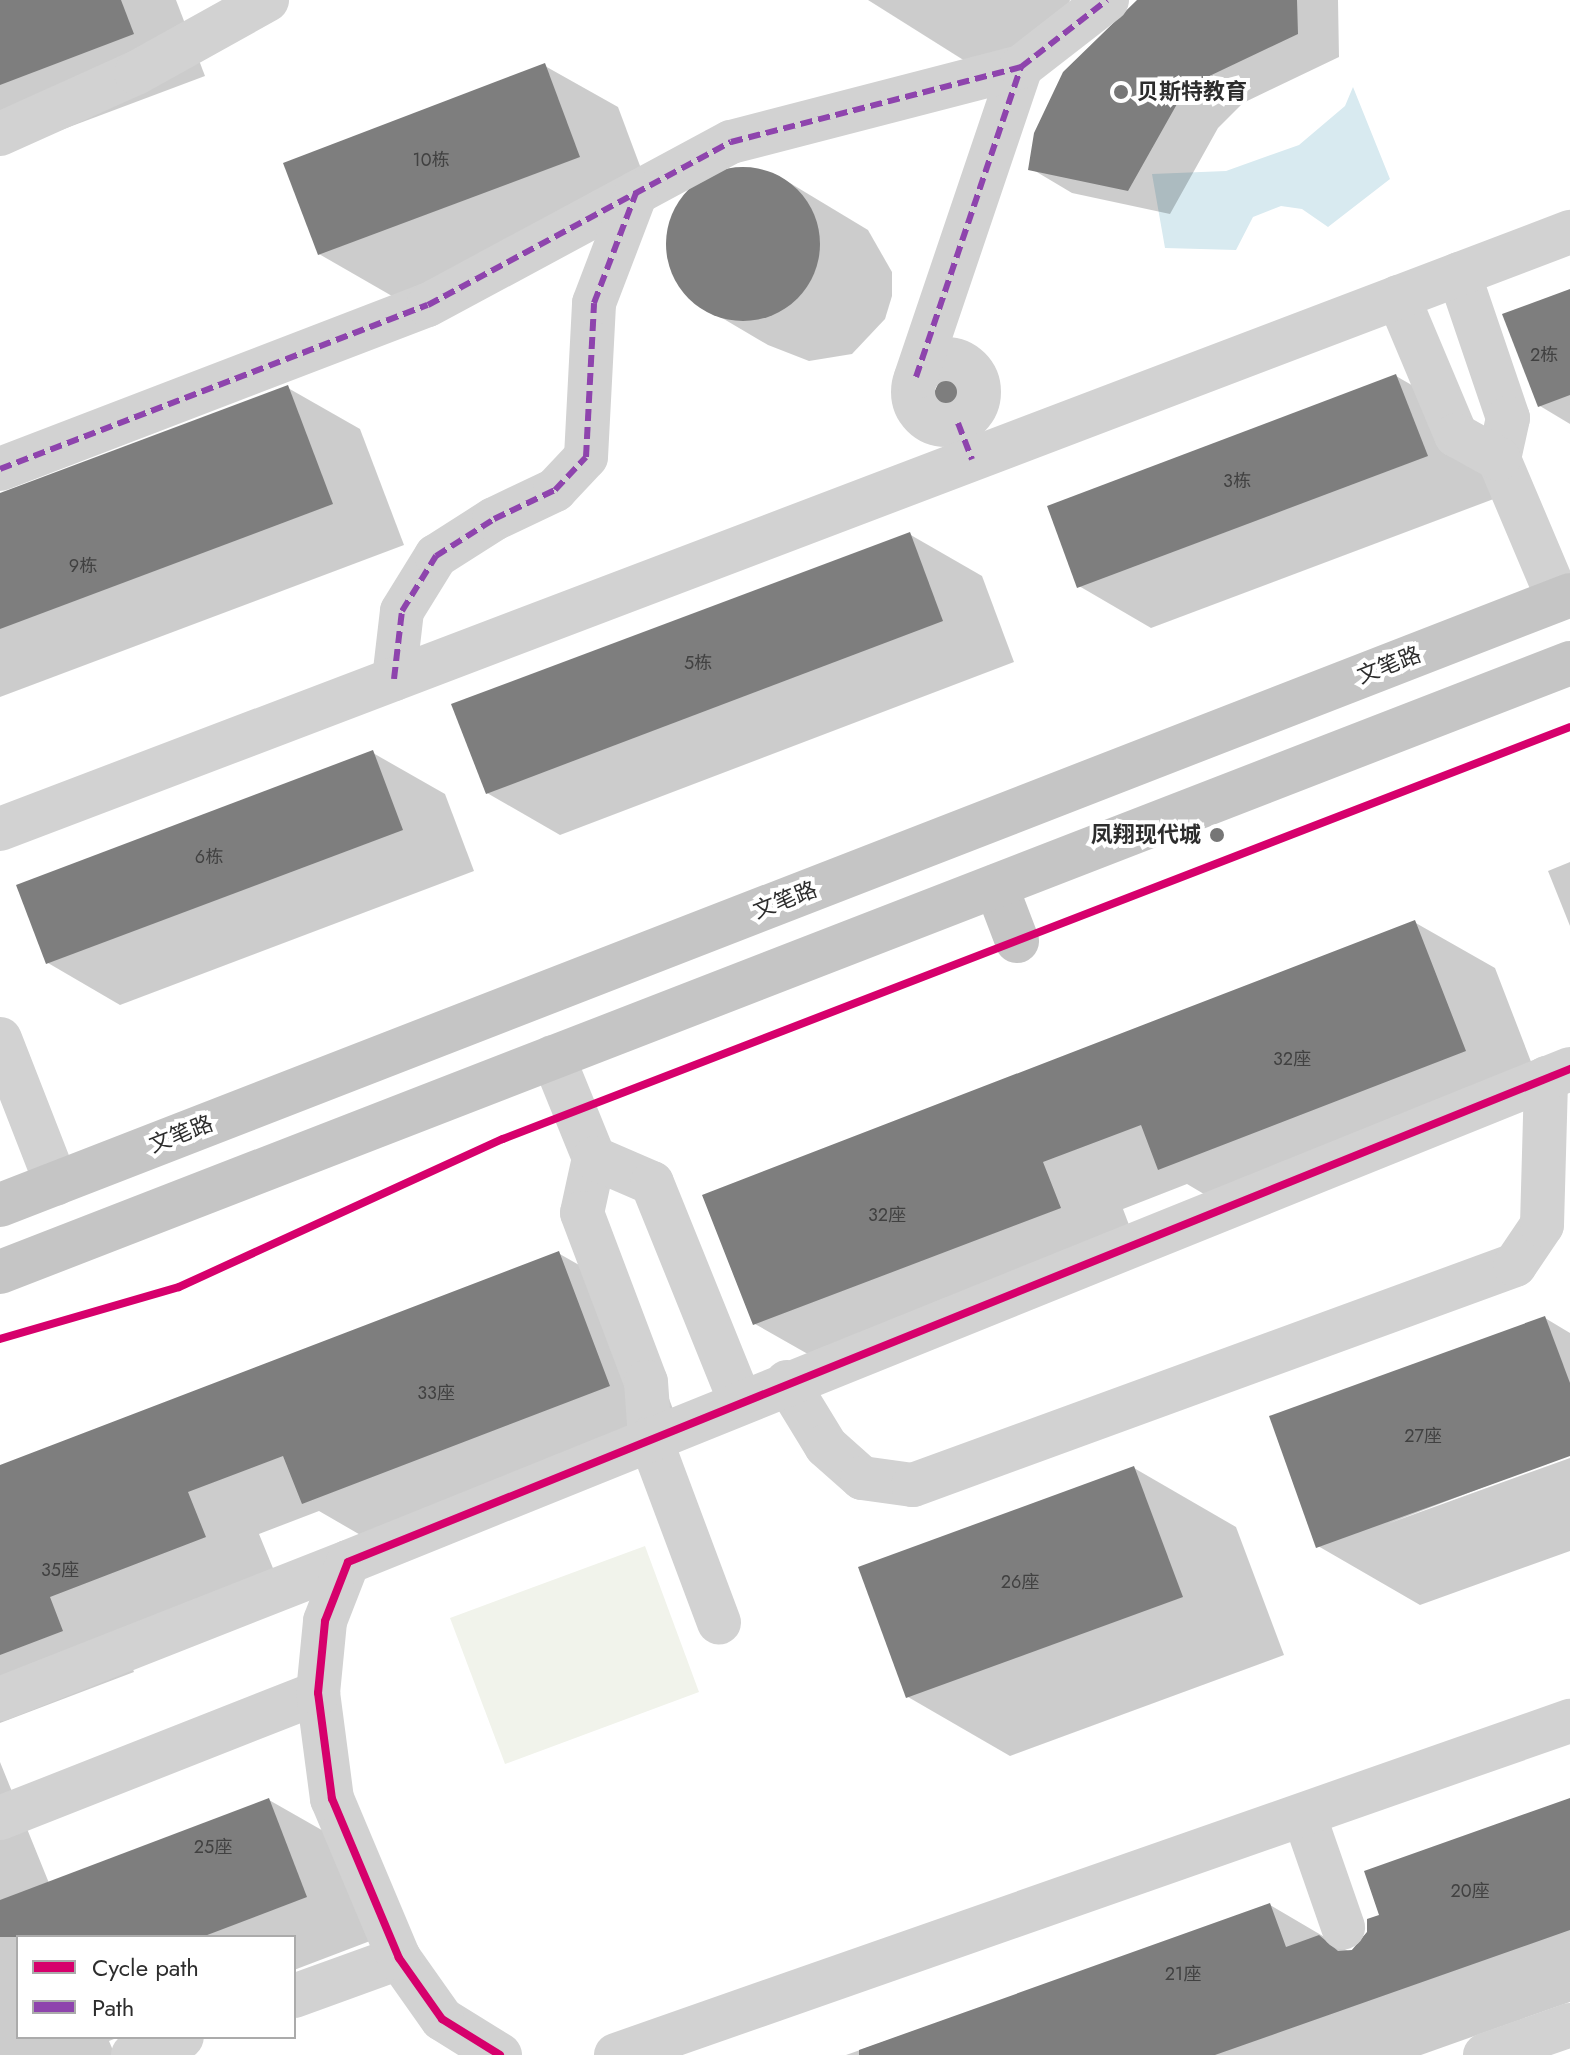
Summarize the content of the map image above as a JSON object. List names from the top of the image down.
{
  "streets": {
    "main road": ["文笔路"]
  },
  "places": ["贝斯特教育", "凤翔现代城"],
  "house_numbers": [
    "10栋",
    "2栋",
    "3栋",
    "9栋",
    "5栋",
    "6栋",
    "32座",
    "32座",
    "33座",
    "27座",
    "35座",
    "26座",
    "25座",
    "20座",
    "21座"
  ],
  "legend": ["Cycle path", "Path"]
}
